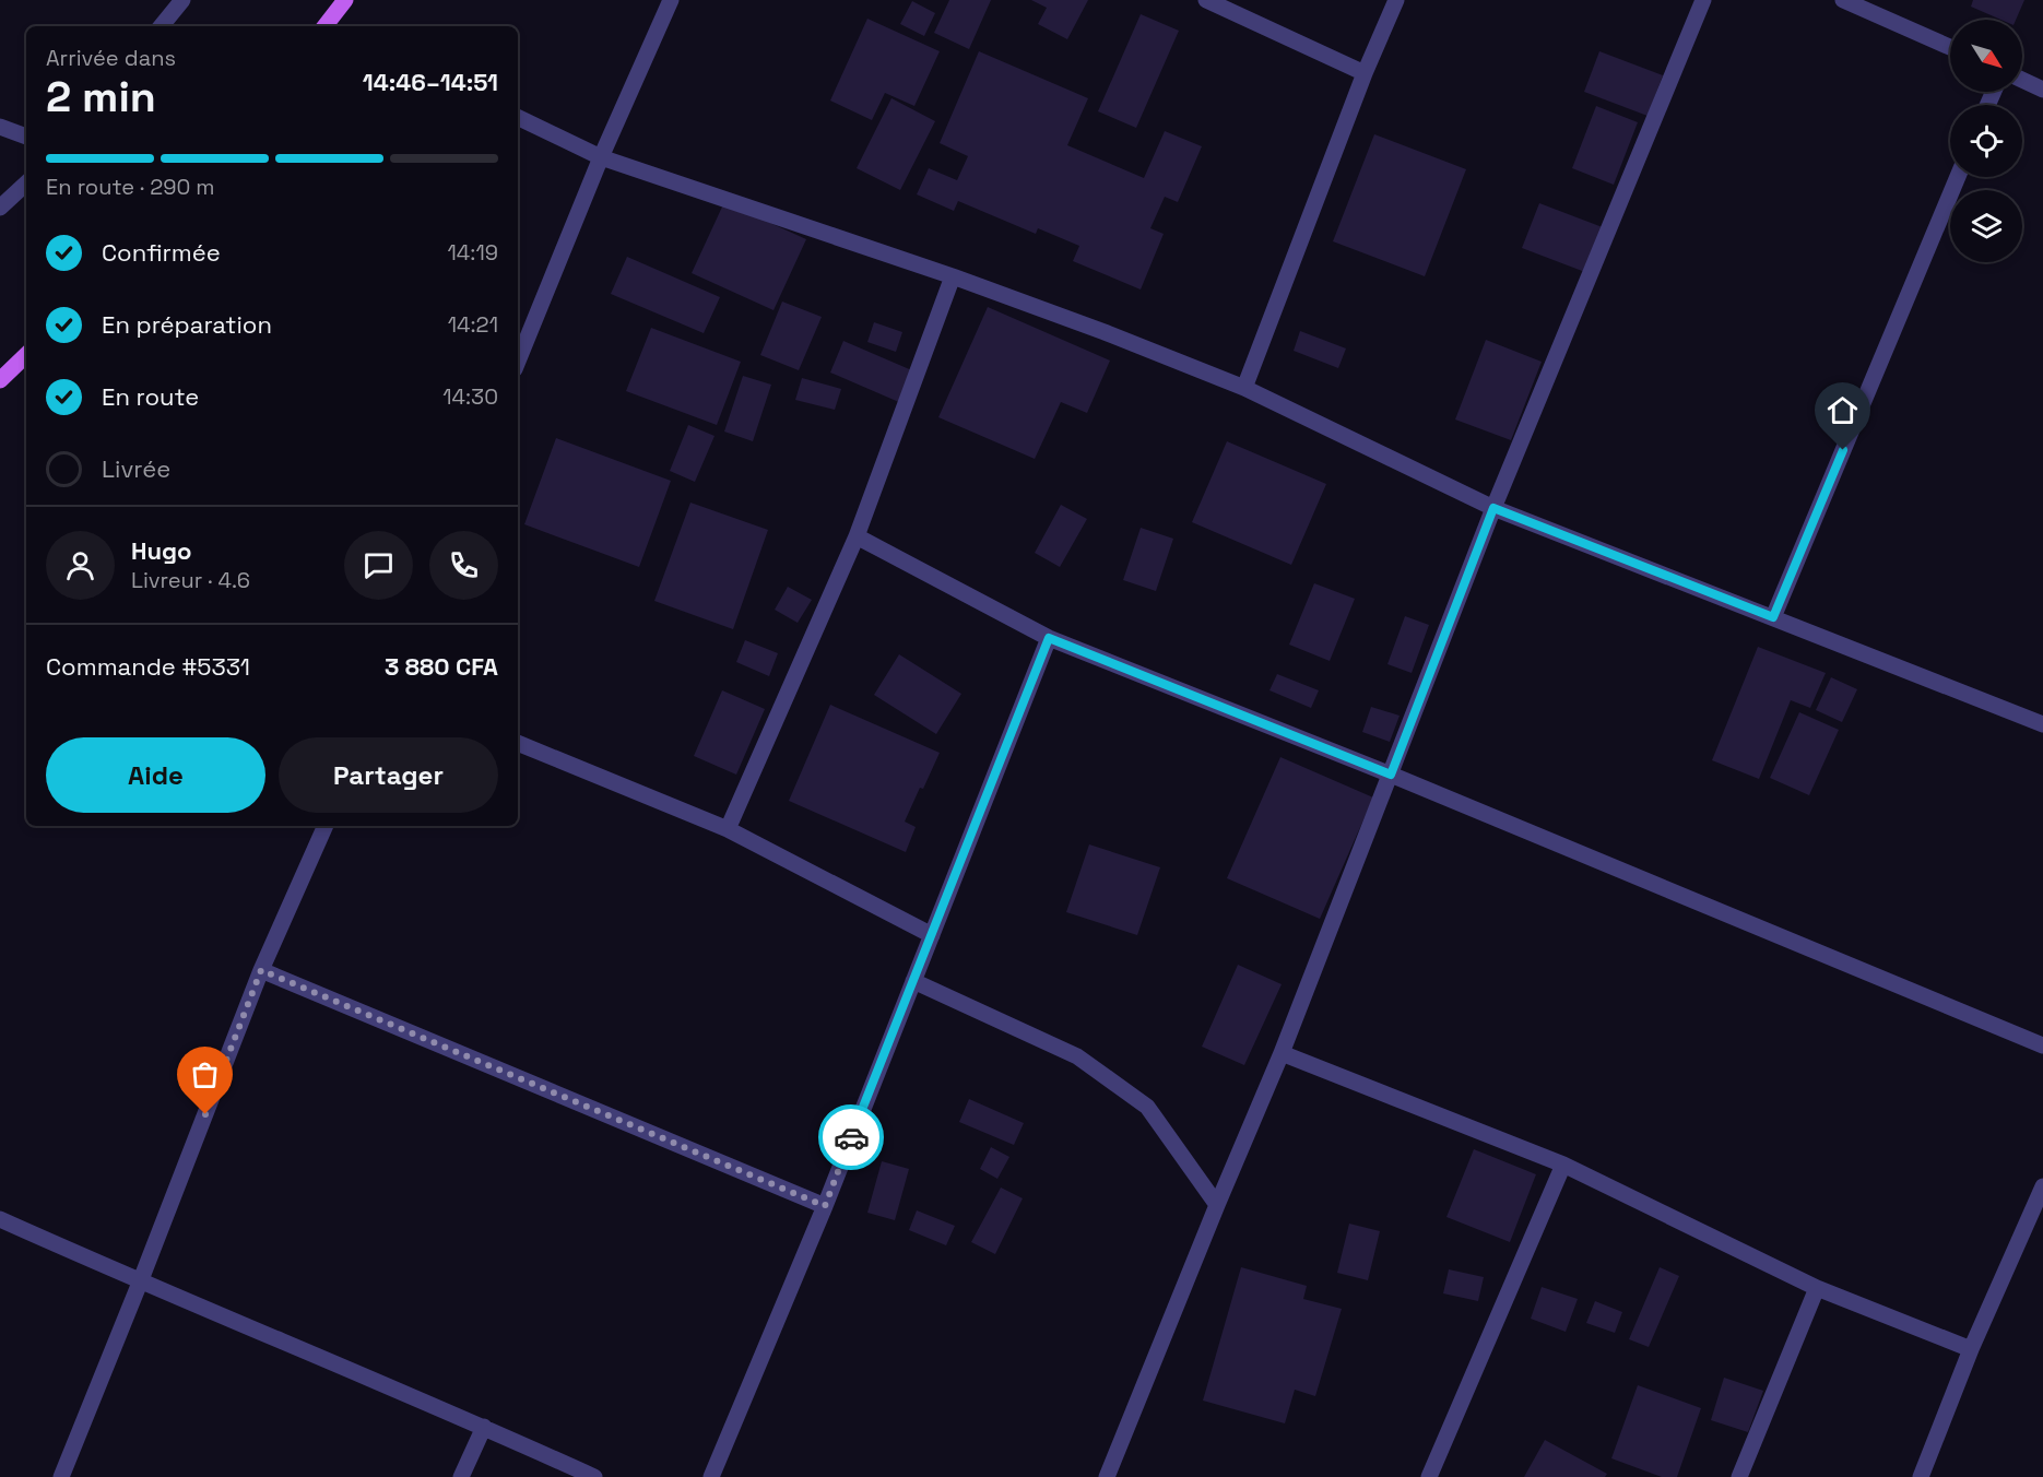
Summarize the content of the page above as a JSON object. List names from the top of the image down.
{
  "north": "bottom right",
  "page": {
    "heading": ["2 min", "Arrivée dans", "14:46–14:51"],
    "panel": [
      "Hugo",
      "Livreur · 4.6",
      "Commande #5331",
      "3 880 CFA"
    ],
    "bar": "En route · 290 m",
    "list": [
      ["Confirmée", "14:19"],
      ["En préparation", "14:21"],
      ["En route", "14:30"],
      "Livrée"
    ],
    "buttons": ["Aide", "Partager"]
  }
}
